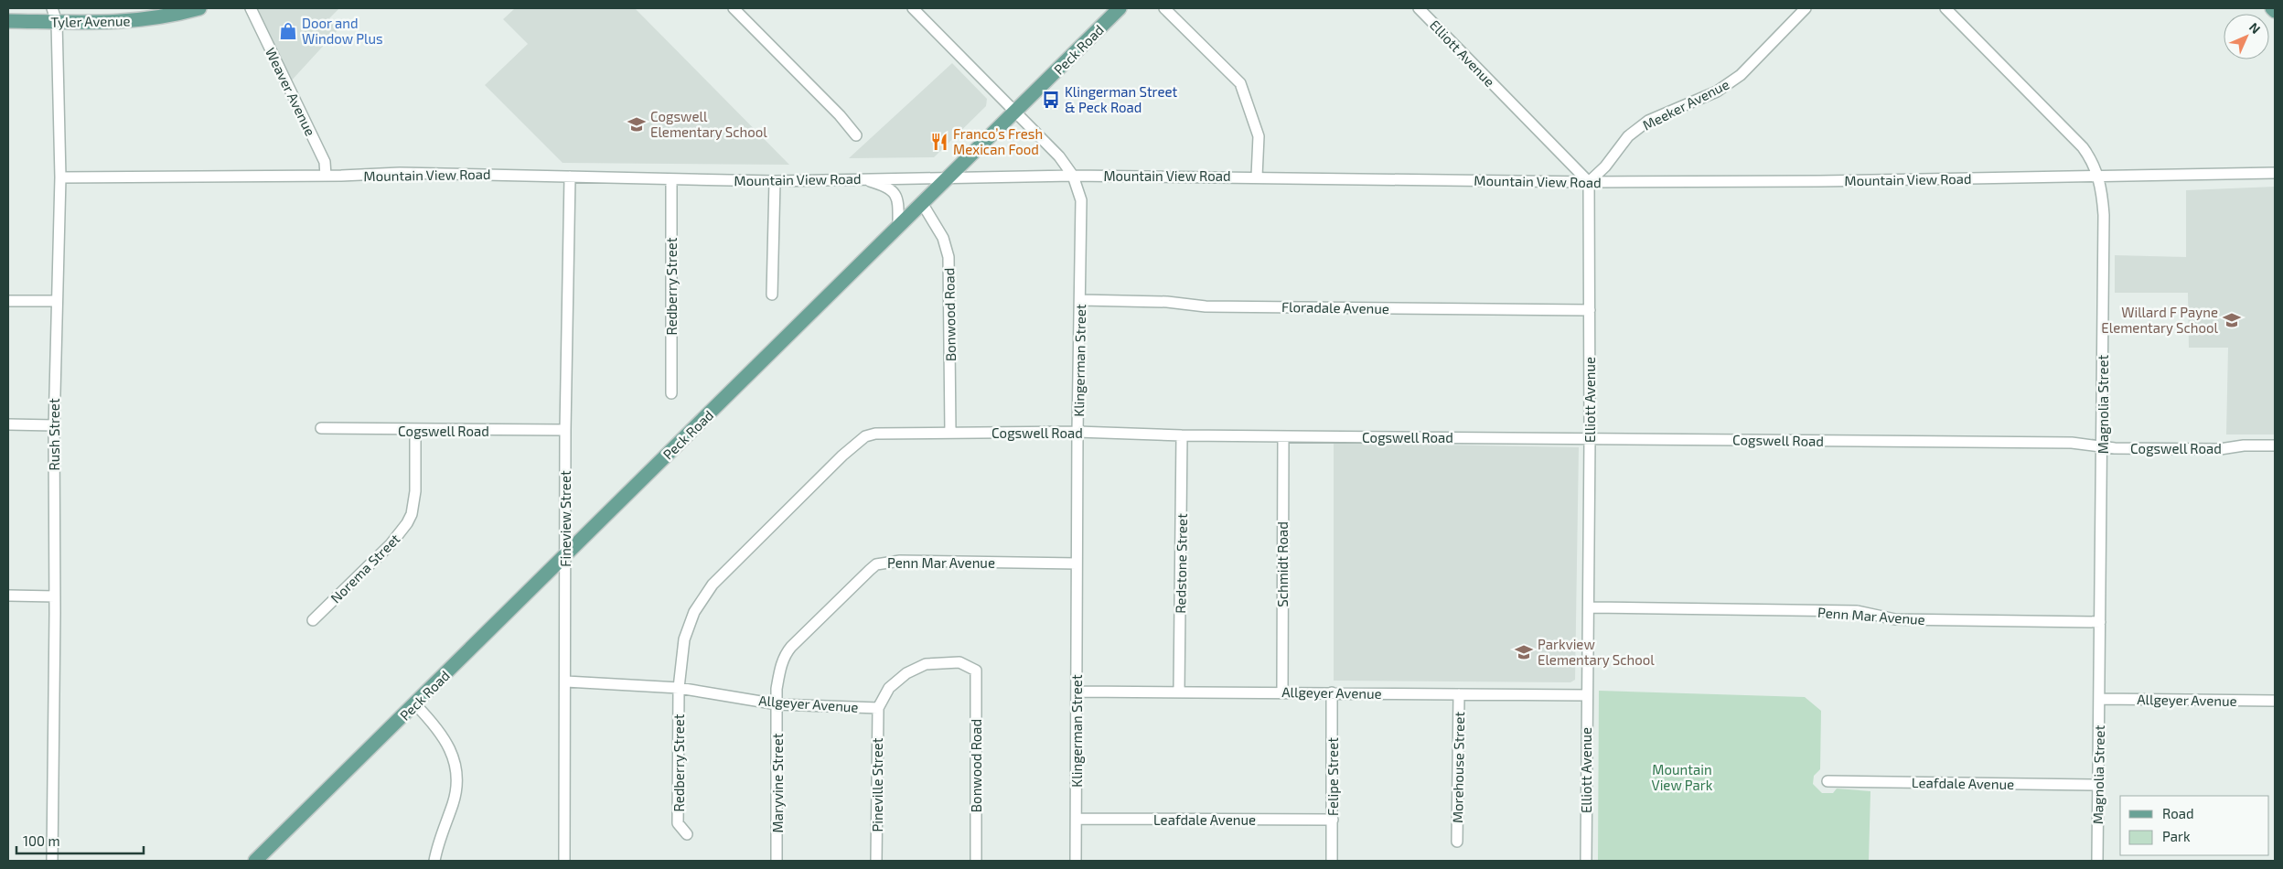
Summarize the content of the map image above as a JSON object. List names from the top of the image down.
{
  "streets": {
    "main road": ["Tyler Avenue", "Peck Road"],
    "street": [
      "Elliott Avenue",
      "Weaver Avenue",
      "Meeker Avenue",
      "Mountain View Road",
      "Redberry Street",
      "Floradale Avenue",
      "Bonwood Road",
      "Klingerman Street",
      "Magnolia Street",
      "Cogswell Road",
      "Rush Street",
      "Fineview Street",
      "Penn Mar Avenue",
      "Redstone Street",
      "Schmidt Road",
      "Norema Street",
      "Allgeyer Avenue",
      "Morehouse Street",
      "Felipe Street",
      "Maryvine Street",
      "Leafdale Avenue",
      "Pineville Street"
    ]
  },
  "crossings": [
    ["Tyler Avenue", "Rush Street"],
    ["Peck Road", "Mountain View Road"],
    ["Peck Road", "Bonwood Road"],
    ["Peck Road", "Klingerman Street"],
    ["Peck Road", "Fineview Street"],
    ["Elliott Avenue", "Meeker Avenue"],
    ["Elliott Avenue", "Mountain View Road"],
    ["Elliott Avenue", "Floradale Avenue"],
    ["Elliott Avenue", "Cogswell Road"],
    ["Elliott Avenue", "Penn Mar Avenue"],
    ["Elliott Avenue", "Allgeyer Avenue"],
    ["Weaver Avenue", "Mountain View Road"],
    ["Meeker Avenue", "Mountain View Road"],
    ["Mountain View Road", "Redberry Street"],
    ["Mountain View Road", "Klingerman Street"],
    ["Mountain View Road", "Magnolia Street"],
    ["Mountain View Road", "Rush Street"],
    ["Mountain View Road", "Fineview Street"],
    ["Redberry Street", "Cogswell Road"],
    ["Redberry Street", "Allgeyer Avenue"],
    ["Floradale Avenue", "Klingerman Street"],
    ["Bonwood Road", "Cogswell Road"],
    ["Bonwood Road", "Allgeyer Avenue"],
    ["Klingerman Street", "Cogswell Road"],
    ["Klingerman Street", "Penn Mar Avenue"],
    ["Klingerman Street", "Allgeyer Avenue"],
    ["Klingerman Street", "Leafdale Avenue"],
    ["Magnolia Street", "Cogswell Road"],
    ["Magnolia Street", "Penn Mar Avenue"],
    ["Magnolia Street", "Allgeyer Avenue"],
    ["Magnolia Street", "Leafdale Avenue"],
    ["Cogswell Road", "Fineview Street"],
    ["Cogswell Road", "Redstone Street"],
    ["Cogswell Road", "Schmidt Road"],
    ["Cogswell Road", "Norema Street"],
    ["Cogswell Road", "Allgeyer Avenue"],
    ["Fineview Street", "Allgeyer Avenue"],
    ["Penn Mar Avenue", "Allgeyer Avenue"],
    ["Penn Mar Avenue", "Maryvine Street"],
    ["Redstone Street", "Allgeyer Avenue"],
    ["Schmidt Road", "Allgeyer Avenue"],
    ["Allgeyer Avenue", "Morehouse Street"],
    ["Allgeyer Avenue", "Felipe Street"],
    ["Allgeyer Avenue", "Maryvine Street"],
    ["Allgeyer Avenue", "Pineville Street"],
    ["Felipe Street", "Leafdale Avenue"]
  ],
  "parks": ["Mountain View Park"],
  "places": {
    "shop": ["Door and Window Plus"],
    "bus stop": ["Klingerman Street & Peck Road"],
    "school or university": ["Cogswell Elementary School", "Willard F Payne Elementary School", "Parkview Elementary School"],
    "restaurant": ["Franco’s Fresh Mexican Food"]
  },
  "legend": ["Road", "Park"],
  "scale_bar": "100 m",
  "north": "top right"
}
